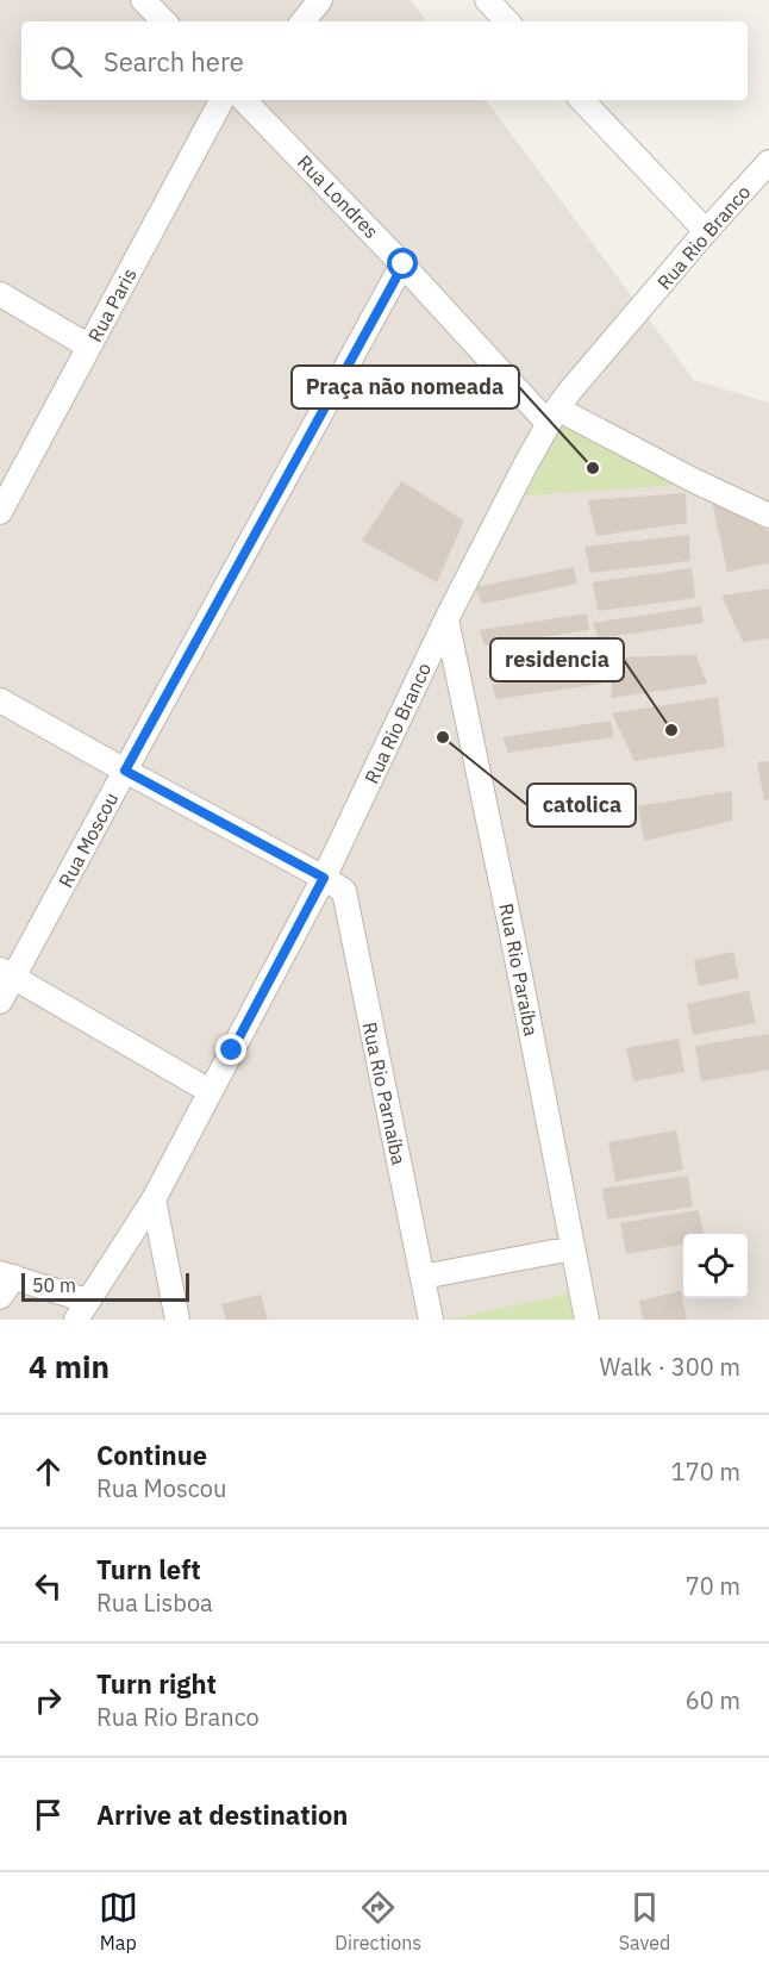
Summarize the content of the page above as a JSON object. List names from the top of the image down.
{
  "streets": {
    "street": [
      "Rua Londres",
      "Rua Rio Branco",
      "Rua Paris",
      "Rua Moscou",
      "Rua Rio Paraíba",
      "Rua Rio Parnaíba"
    ]
  },
  "crossings": [
    ["Rua Londres", "Rua Rio Branco"],
    ["Rua Londres", "Rua Moscou"],
    ["Rua Rio Branco", "Rua Rio Paraíba"],
    ["Rua Rio Branco", "Rua Rio Parnaíba"],
    ["Rua Moscou", "Rua Rio Parnaíba"]
  ],
  "places": ["Praça não nomeada", "residencia", "catolica"],
  "scale_bar": "50 m",
  "page": {
    "search": "Search here",
    "scale": "50 m",
    "heading": ["4 min", "Walk · 300 m"],
    "list": [
      ["Continue", "Rua Moscou", "170 m"],
      ["Turn left", "Rua Lisboa", "70 m"],
      ["Turn right", "Rua Rio Branco", "60 m"],
      "Arrive at destination"
    ],
    "nav": ["Map", "Directions", "Saved"]
  }
}
